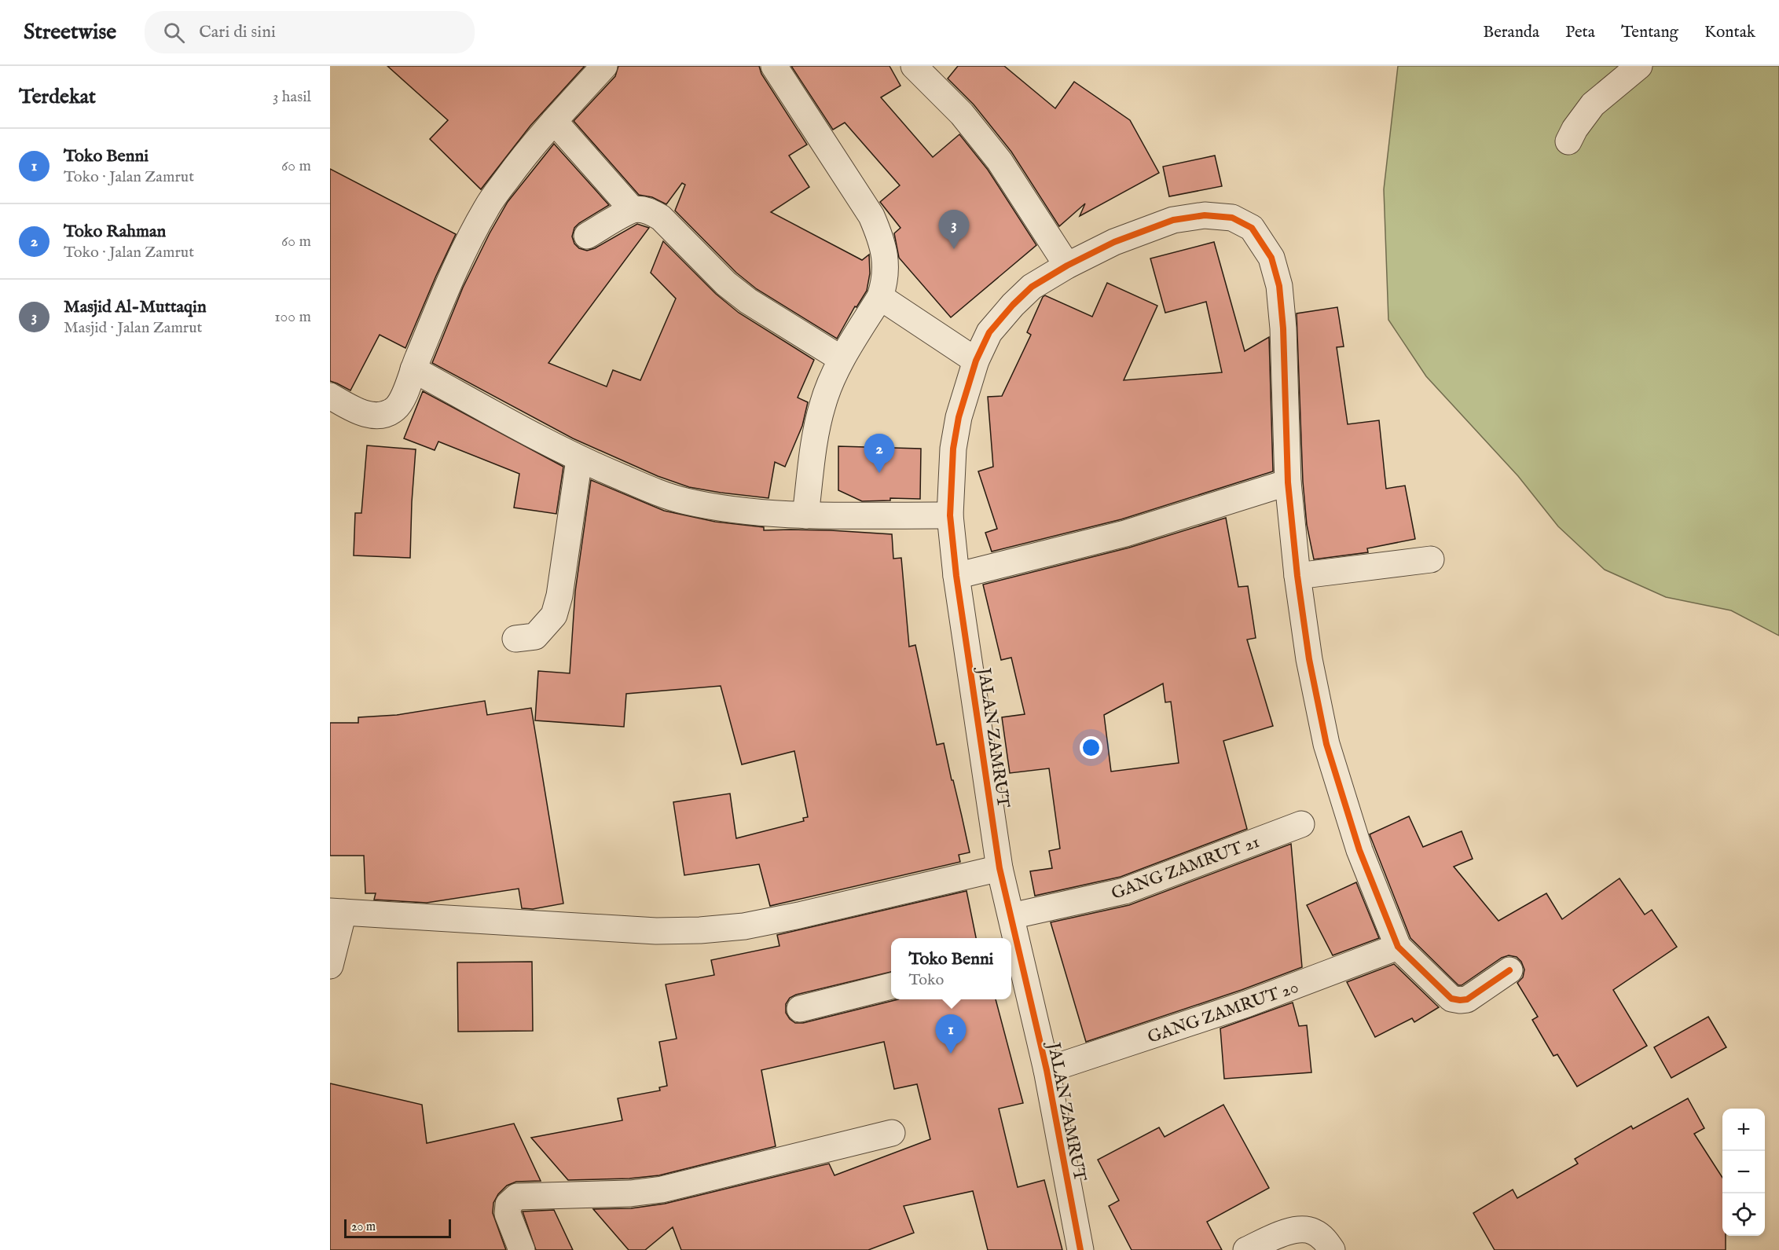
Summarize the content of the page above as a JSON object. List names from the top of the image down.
{
  "streets": {
    "street": ["JALAN ZAMRUT", "GANG ZAMRUT 21", "GANG ZAMRUT 20"]
  },
  "crossings": [
    ["JALAN ZAMRUT", "GANG ZAMRUT 21"],
    ["JALAN ZAMRUT", "GANG ZAMRUT 20"]
  ],
  "scale_bar": "20 m",
  "page": {
    "header": "Streetwise",
    "search": "Cari di sini",
    "nav": [
      "Beranda",
      "Peta",
      "Tentang",
      "Kontak"
    ],
    "heading": ["Terdekat", "3 hasil"],
    "list": [
      {
        "mark": "1",
        "name": "Toko Benni",
        "note": "Toko · Jalan Zamrut",
        "value": "60 m"
      },
      {
        "mark": "2",
        "name": "Toko Rahman",
        "note": "Toko · Jalan Zamrut",
        "value": "60 m"
      },
      {
        "mark": "3",
        "name": "Masjid Al-Muttaqin",
        "note": "Masjid · Jalan Zamrut",
        "value": "100 m"
      }
    ],
    "pins": ["3", "2", "1"],
    "popup": ["Toko Benni", "Toko"],
    "map_buttons": ["+", "−"],
    "scale": "20 m"
  }
}
